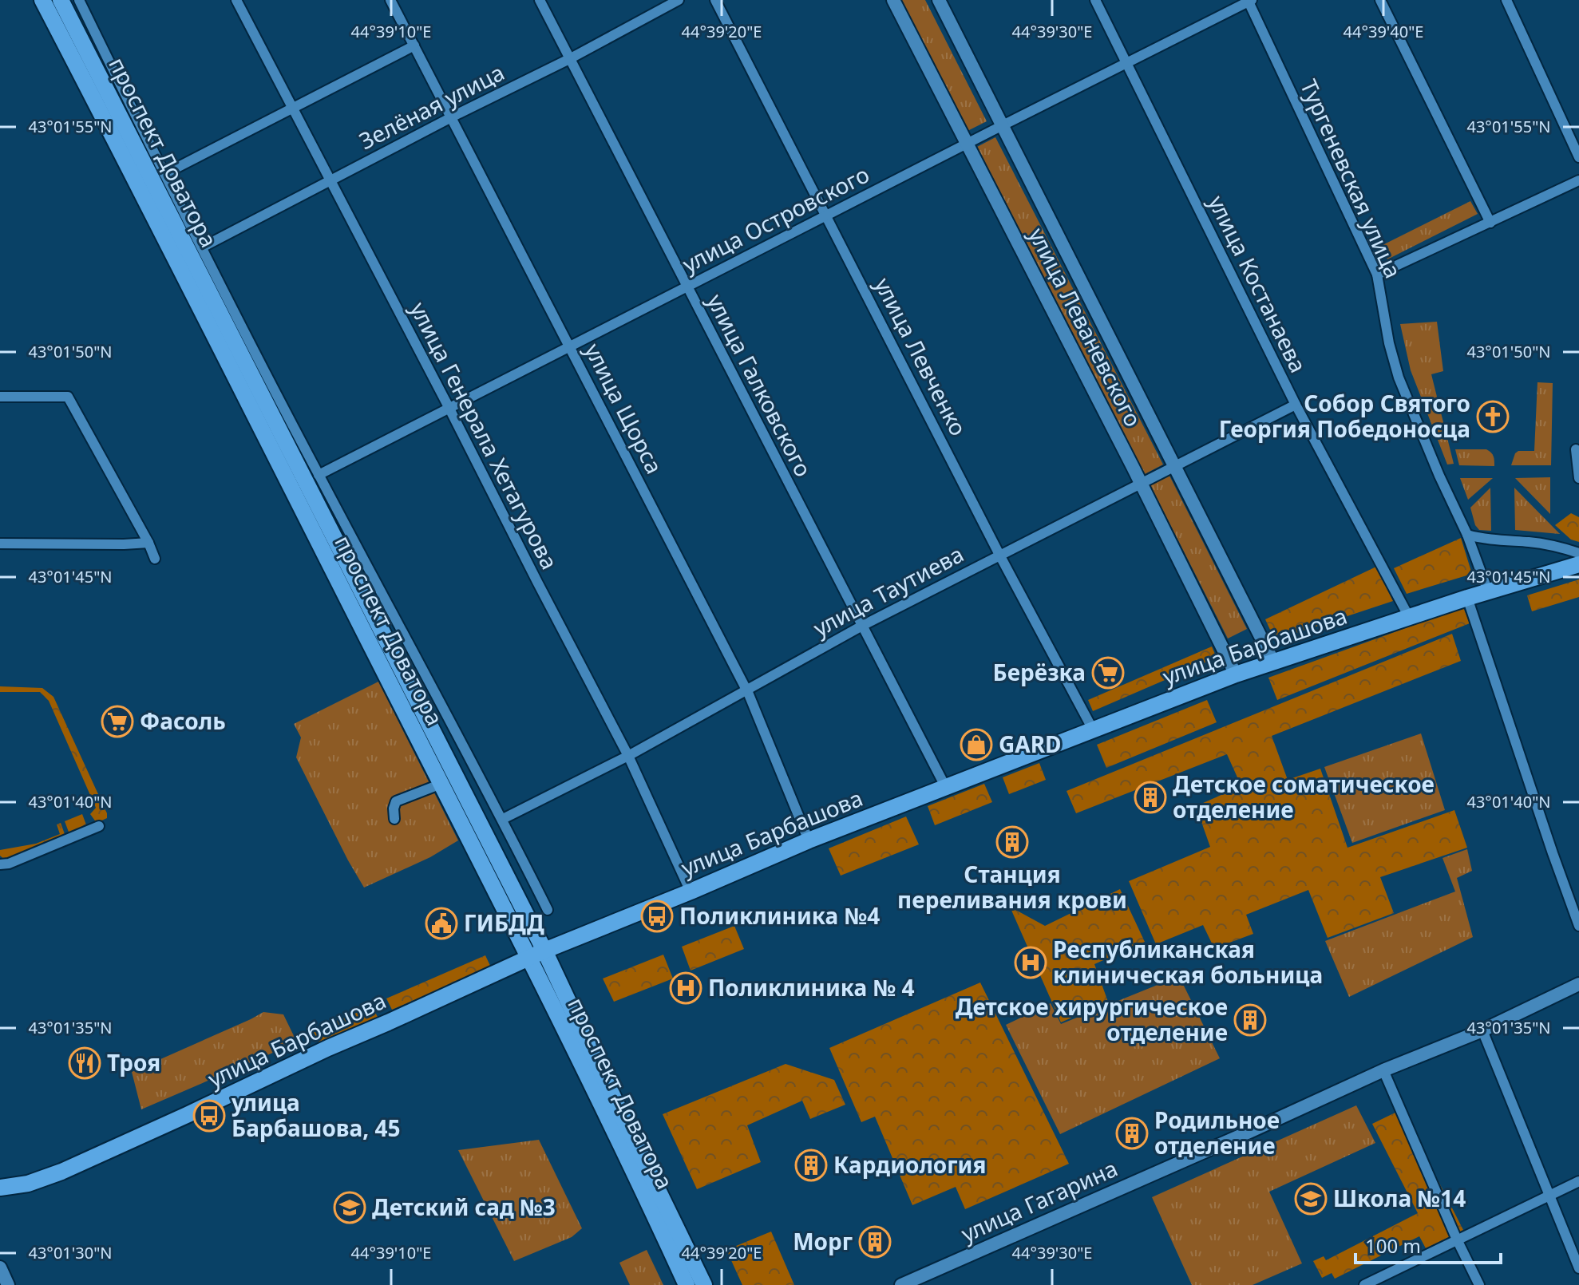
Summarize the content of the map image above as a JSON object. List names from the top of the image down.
{
  "streets": {
    "main road": ["проспект Доватора", "улица Барбашова"],
    "street": [
      "Зелёная улица",
      "Тургеневская улица",
      "улица Островского",
      "улица Костанаева",
      "улица Леваневского",
      "улица Левченко",
      "улица Галковского",
      "улица Щорса",
      "улица Генерала Хетагурова",
      "улица Таутиева",
      "улица Гагарина"
    ]
  },
  "crossings": [
    ["Зелёная улица", "проспект Доватора"],
    ["Зелёная улица", "улица Галковского"],
    ["Зелёная улица", "улица Щорса"],
    ["Зелёная улица", "улица Генерала Хетагурова"],
    ["проспект Доватора", "улица Островского"],
    ["проспект Доватора", "улица Таутиева"],
    ["проспект Доватора", "улица Барбашова"],
    ["Тургеневская улица", "улица Островского"],
    ["Тургеневская улица", "улица Барбашова"],
    ["улица Островского", "улица Костанаева"],
    ["улица Островского", "улица Леваневского"],
    ["улица Островского", "улица Левченко"],
    ["улица Островского", "улица Галковского"],
    ["улица Островского", "улица Щорса"],
    ["улица Островского", "улица Генерала Хетагурова"],
    ["улица Костанаева", "улица Таутиева"],
    ["улица Костанаева", "улица Барбашова"],
    ["улица Леваневского", "улица Таутиева"],
    ["улица Леваневского", "улица Барбашова"],
    ["улица Левченко", "улица Таутиева"],
    ["улица Левченко", "улица Барбашова"],
    ["улица Галковского", "улица Таутиева"],
    ["улица Галковского", "улица Барбашова"],
    ["улица Щорса", "улица Таутиева"],
    ["улица Щорса", "улица Барбашова"],
    ["улица Генерала Хетагурова", "улица Таутиева"],
    ["улица Генерала Хетагурова", "улица Барбашова"]
  ],
  "places": {
    "church": ["Собор Святого Георгия Победоносца"],
    "supermarket": ["Берёзка", "Фасоль"],
    "shop": ["GARD"],
    "building": [
      "Детское соматическое отделение",
      "Станция переливания крови",
      "Детское хирургическое отделение",
      "Родильное отделение",
      "Кардиология",
      "Морг"
    ],
    "bus stop": ["Поликлиника №4", "улица Барбашова, 45"],
    "public building": ["ГИБДД"],
    "hospital": ["Республиканская клиническая больница", "Поликлиника № 4"],
    "restaurant": ["Троя"],
    "school or university": ["Школа №14", "Детский сад №3"]
  },
  "scale_bar": "100 m",
  "coordinates": [
    "44°39'10\"E",
    "44°39'20\"E",
    "44°39'30\"E",
    "44°39'40\"E",
    "43°01'55\"N",
    "43°01'50\"N",
    "43°01'45\"N",
    "43°01'40\"N",
    "43°01'35\"N",
    "43°01'30\"N"
  ]
}
